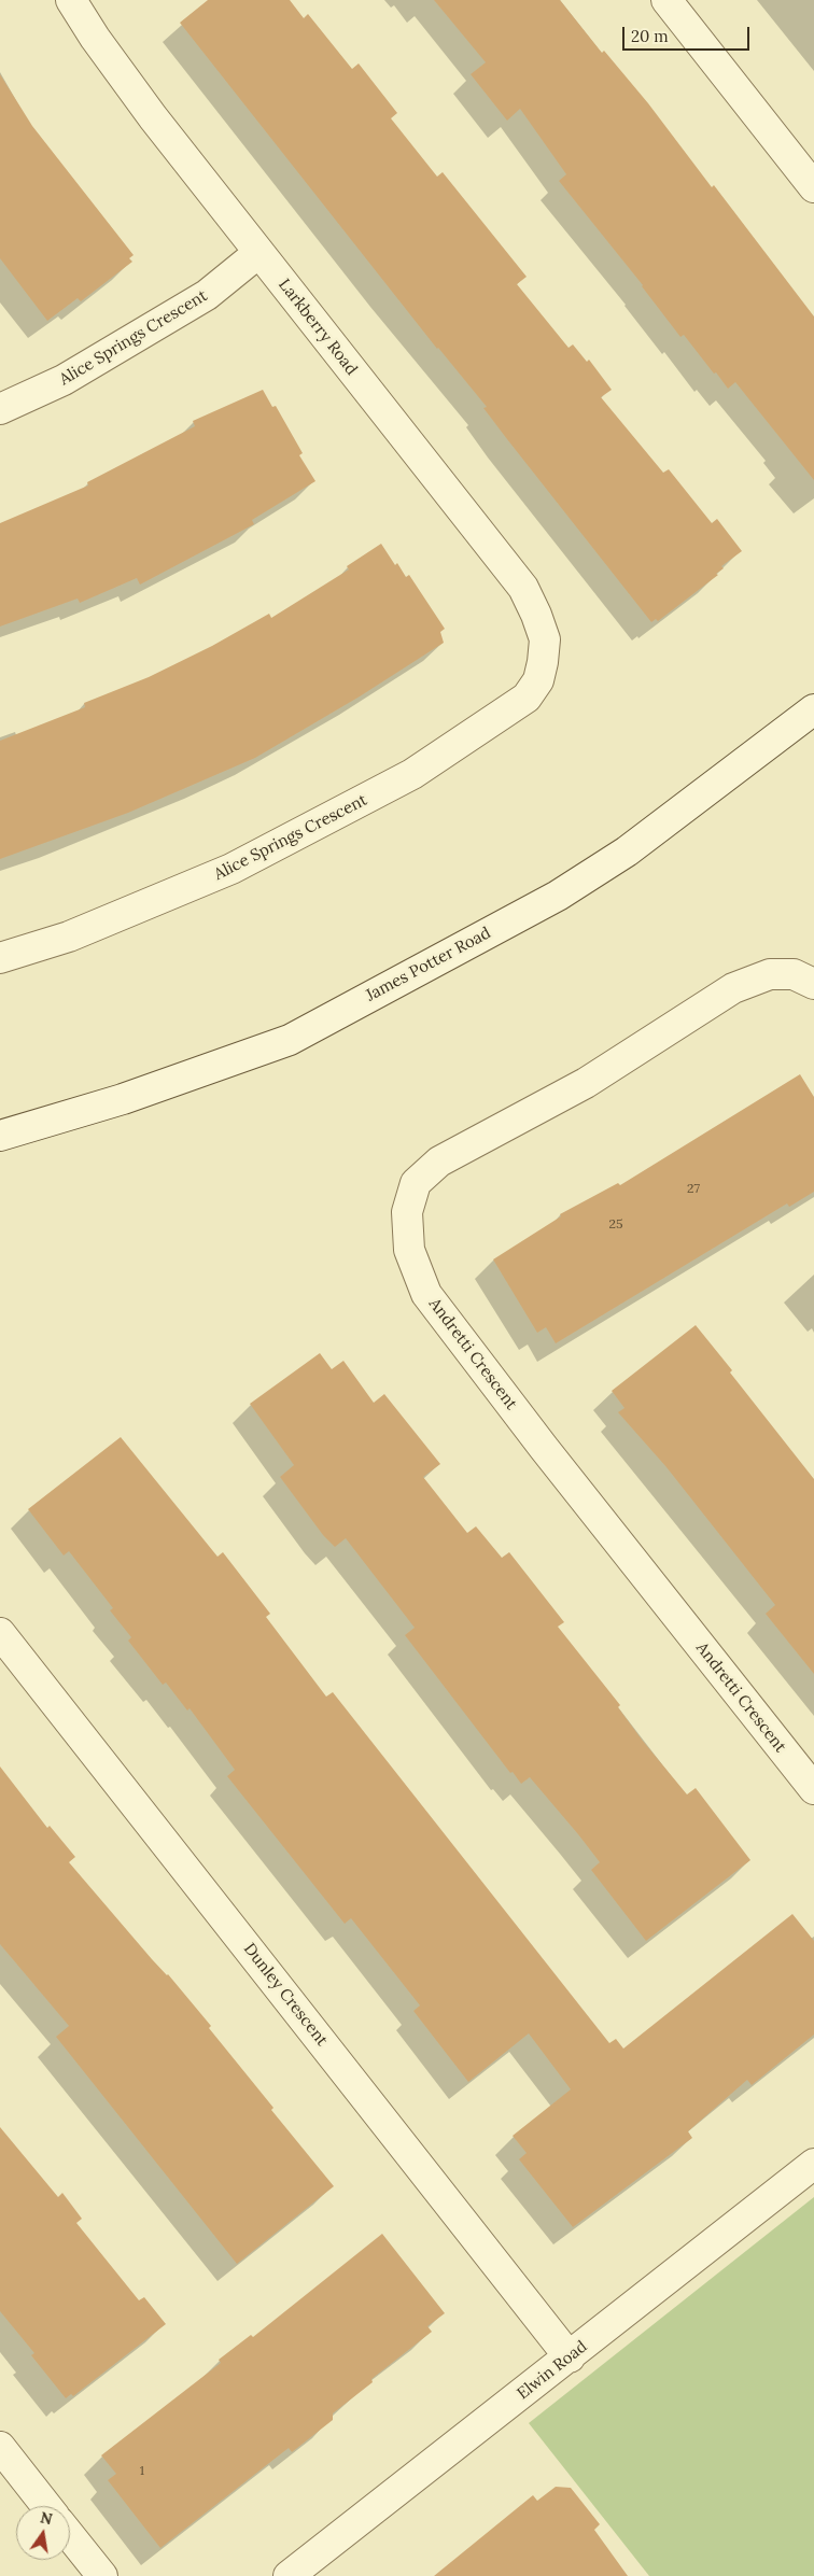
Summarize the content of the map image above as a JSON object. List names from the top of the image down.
{
  "streets": {
    "street": [
      "Larkberry Road",
      "Alice Springs Crescent",
      "James Potter Road",
      "Andretti Crescent",
      "Dunley Crescent",
      "Elwin Road"
    ]
  },
  "crossings": [
    ["Larkberry Road", "Alice Springs Crescent"],
    ["Dunley Crescent", "Elwin Road"]
  ],
  "house_numbers": ["27", "25", "1"],
  "scale_bar": "20 m",
  "north": "top"
}
